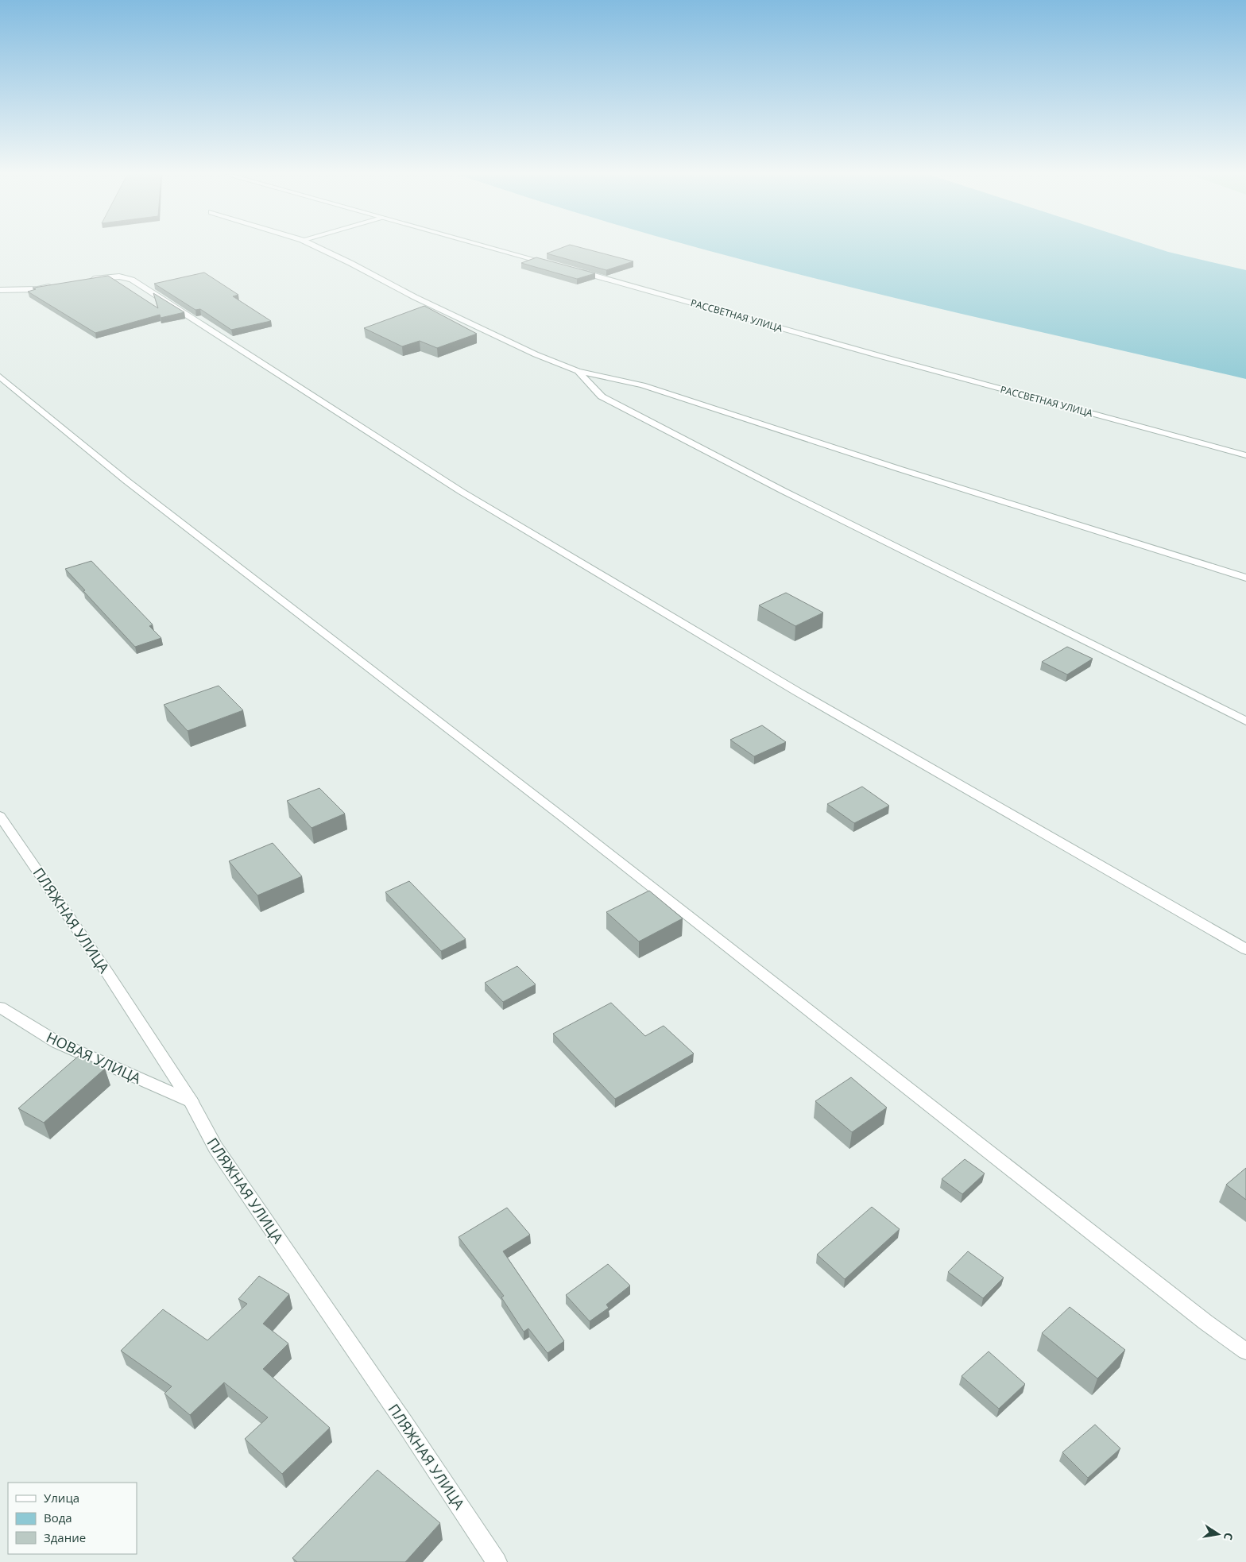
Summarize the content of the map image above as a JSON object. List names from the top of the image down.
{
  "streets": {
    "street": ["РАССВЕТНАЯ УЛИЦА", "ПЛЯЖНАЯ УЛИЦА", "НОВАЯ УЛИЦА"]
  },
  "crossings": [
    ["ПЛЯЖНАЯ УЛИЦА", "НОВАЯ УЛИЦА"]
  ],
  "legend": ["Улица", "Вода", "Здание"],
  "north": "right"
}
